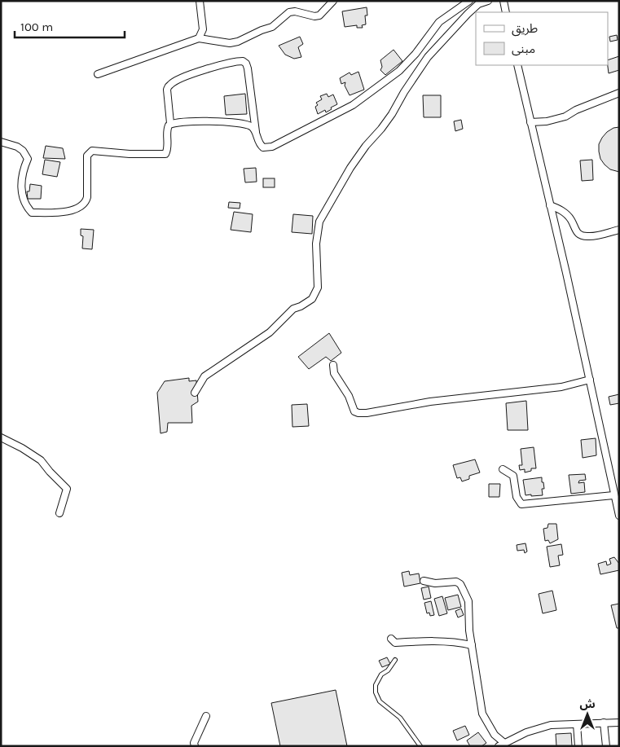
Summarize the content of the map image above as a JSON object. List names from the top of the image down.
{
  "legend": ["طريق", "مبنى"],
  "scale_bar": "100 m",
  "north": "top"
}
